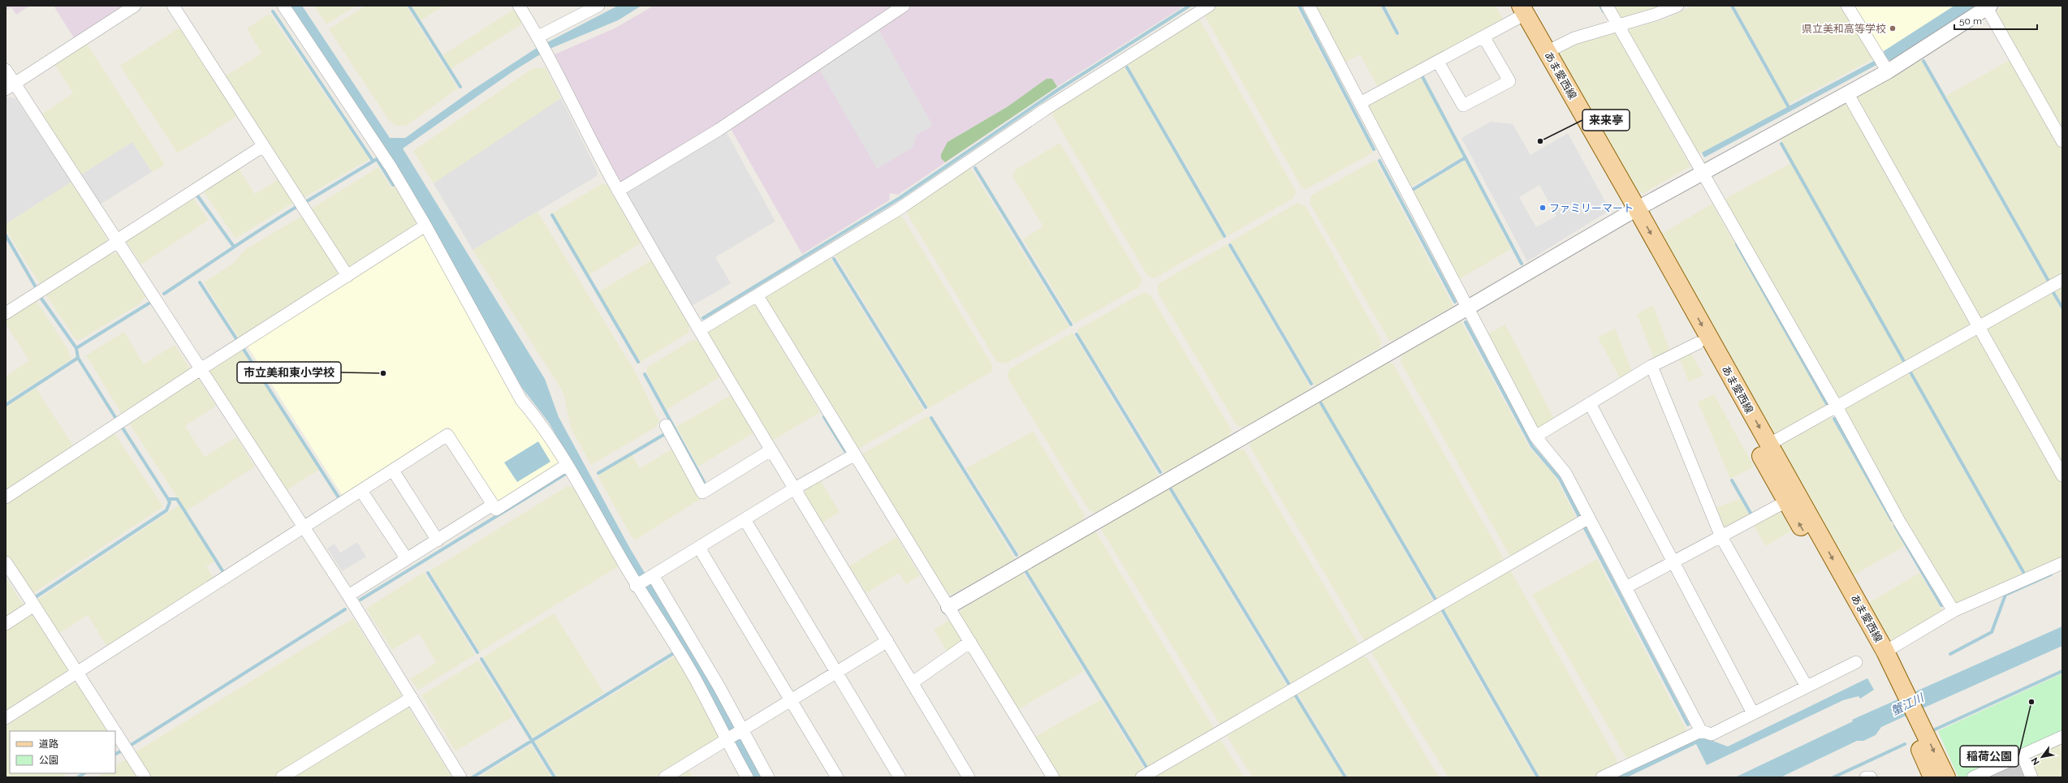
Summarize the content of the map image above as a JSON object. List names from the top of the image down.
{
  "streets": {
    "main road": ["あま愛西線"]
  },
  "water": ["蟹江川"],
  "places": [
    "県立美和高等学校",
    "来来亭",
    "ファミリーマート",
    "市立美和東小学校",
    "稲荷公園"
  ],
  "legend": ["道路", "公園"],
  "scale_bar": "50 m",
  "north": "bottom left"
}
